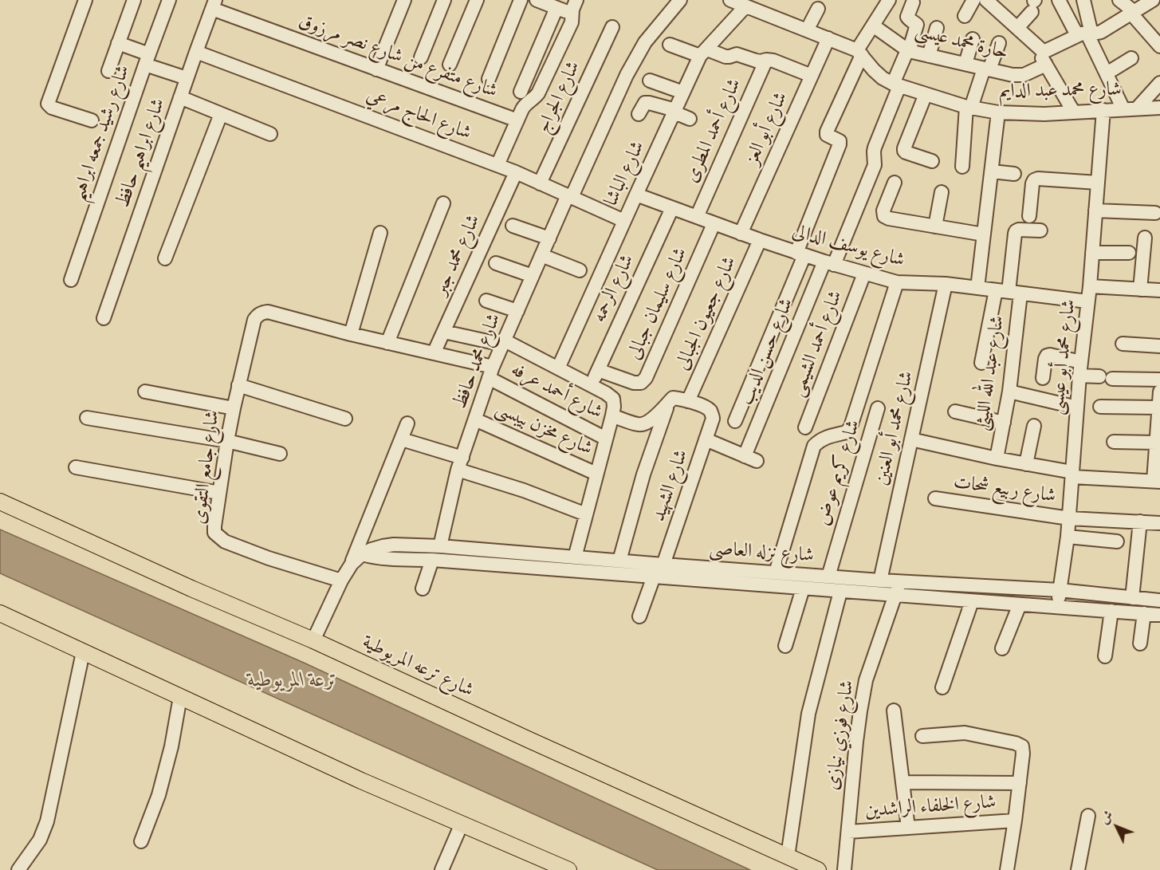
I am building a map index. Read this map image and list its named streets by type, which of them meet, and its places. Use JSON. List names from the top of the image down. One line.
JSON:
{"streets":{"main road":["شارع ترعه المريوطية"],"street":["حارة محمد عيسى","شارع متفرع من شارع نصر مرزوق","شارع محمد عبد الدايم","شارع الجراج","شارع الحاج مرعي","شارع أبو العز","شارع أحمد المطرى","شارع رشيد جمعه ابراهيم","شارع ابراهيم حافظ","شارع الباشا","شارع يوسف الدالى","شارع محمد جبر","شارع الرحمه","شارع سليمان جبالى","شارع جعيون الجبالى","شارع أحمد الشيمى","شارع حسن الديب","شارع محمد أبو عيسى","شارع محمد حافظ","شارع عبد الله الليثى","شارع أحمد عرفه","شارع محمد أبو العنين","شارع مخزن بيبسى","شارع جامع التقوى","شارع كريم عوض","شارع الشهيد","شارع ربيع شحات","شارع نزله العاصى","شارع فوزي نيازى","شارع الخلفاء الراشدين"]},"crossings":[["حارة محمد عيسى","شارع حسن الديب"],["شارع متفرع من شارع نصر مرزوق","شارع ابراهيم حافظ"],["شارع محمد عبد الدايم","شارع أبو العز"],["شارع محمد عبد الدايم","شارع الباشا"],["شارع محمد عبد الدايم","شارع حسن الديب"],["شارع محمد عبد الدايم","شارع محمد أبو عيسى"],["شارع الجراج","شارع الحاج مرعي"],["شارع الحاج مرعي","شارع ابراهيم حافظ"],["شارع الحاج مرعي","شارع الباشا"],["شارع الحاج مرعي","شارع محمد جبر"],["شارع الحاج مرعي","شارع محمد حافظ"],["شارع أبو العز","شارع يوسف الدالى"],["شارع أحمد المطرى","شارع يوسف الدالى"],["شارع الباشا","شارع يوسف الدالى"],["شارع يوسف الدالى","شارع الرحمه"],["شارع يوسف الدالى","شارع سليمان جبالى"],["شارع يوسف الدالى","شارع جعيون الجبالى"],["شارع يوسف الدالى","شارع أحمد الشيمى"],["شارع يوسف الدالى","شارع حسن الديب"],["شارع يوسف الدالى","شارع محمد أبو عيسى"],["شارع يوسف الدالى","شارع عبد الله الليثى"],["شارع يوسف الدالى","شارع محمد أبو العنين"],["شارع محمد جبر","شارع أحمد عرفه"],["شارع الرحمه","شارع سليمان جبالى"],["شارع جعيون الجبالى","شارع الشهيد"],["شارع حسن الديب","شارع الشهيد"],["شارع محمد أبو عيسى","شارع ربيع شحات"],["شارع محمد أبو عيسى","شارع نزله العاصى"],["شارع محمد حافظ","شارع أحمد عرفه"],["شارع محمد حافظ","شارع مخزن بيبسى"],["شارع محمد حافظ","شارع نزله العاصى"],["شارع أحمد عرفه","شارع جامع التقوى"],["شارع محمد أبو العنين","شارع نزله العاصى"],["شارع جامع التقوى","شارع نزله العاصى"],["شارع كريم عوض","شارع نزله العاصى"],["شارع الشهيد","شارع نزله العاصى"],["شارع نزله العاصى","شارع ترعه المريوطية"],["شارع نزله العاصى","شارع فوزي نيازى"],["شارع فوزي نيازى","شارع الخلفاء الراشدين"]],"water":["ترعة المريوطية"],"north":"top left"}
